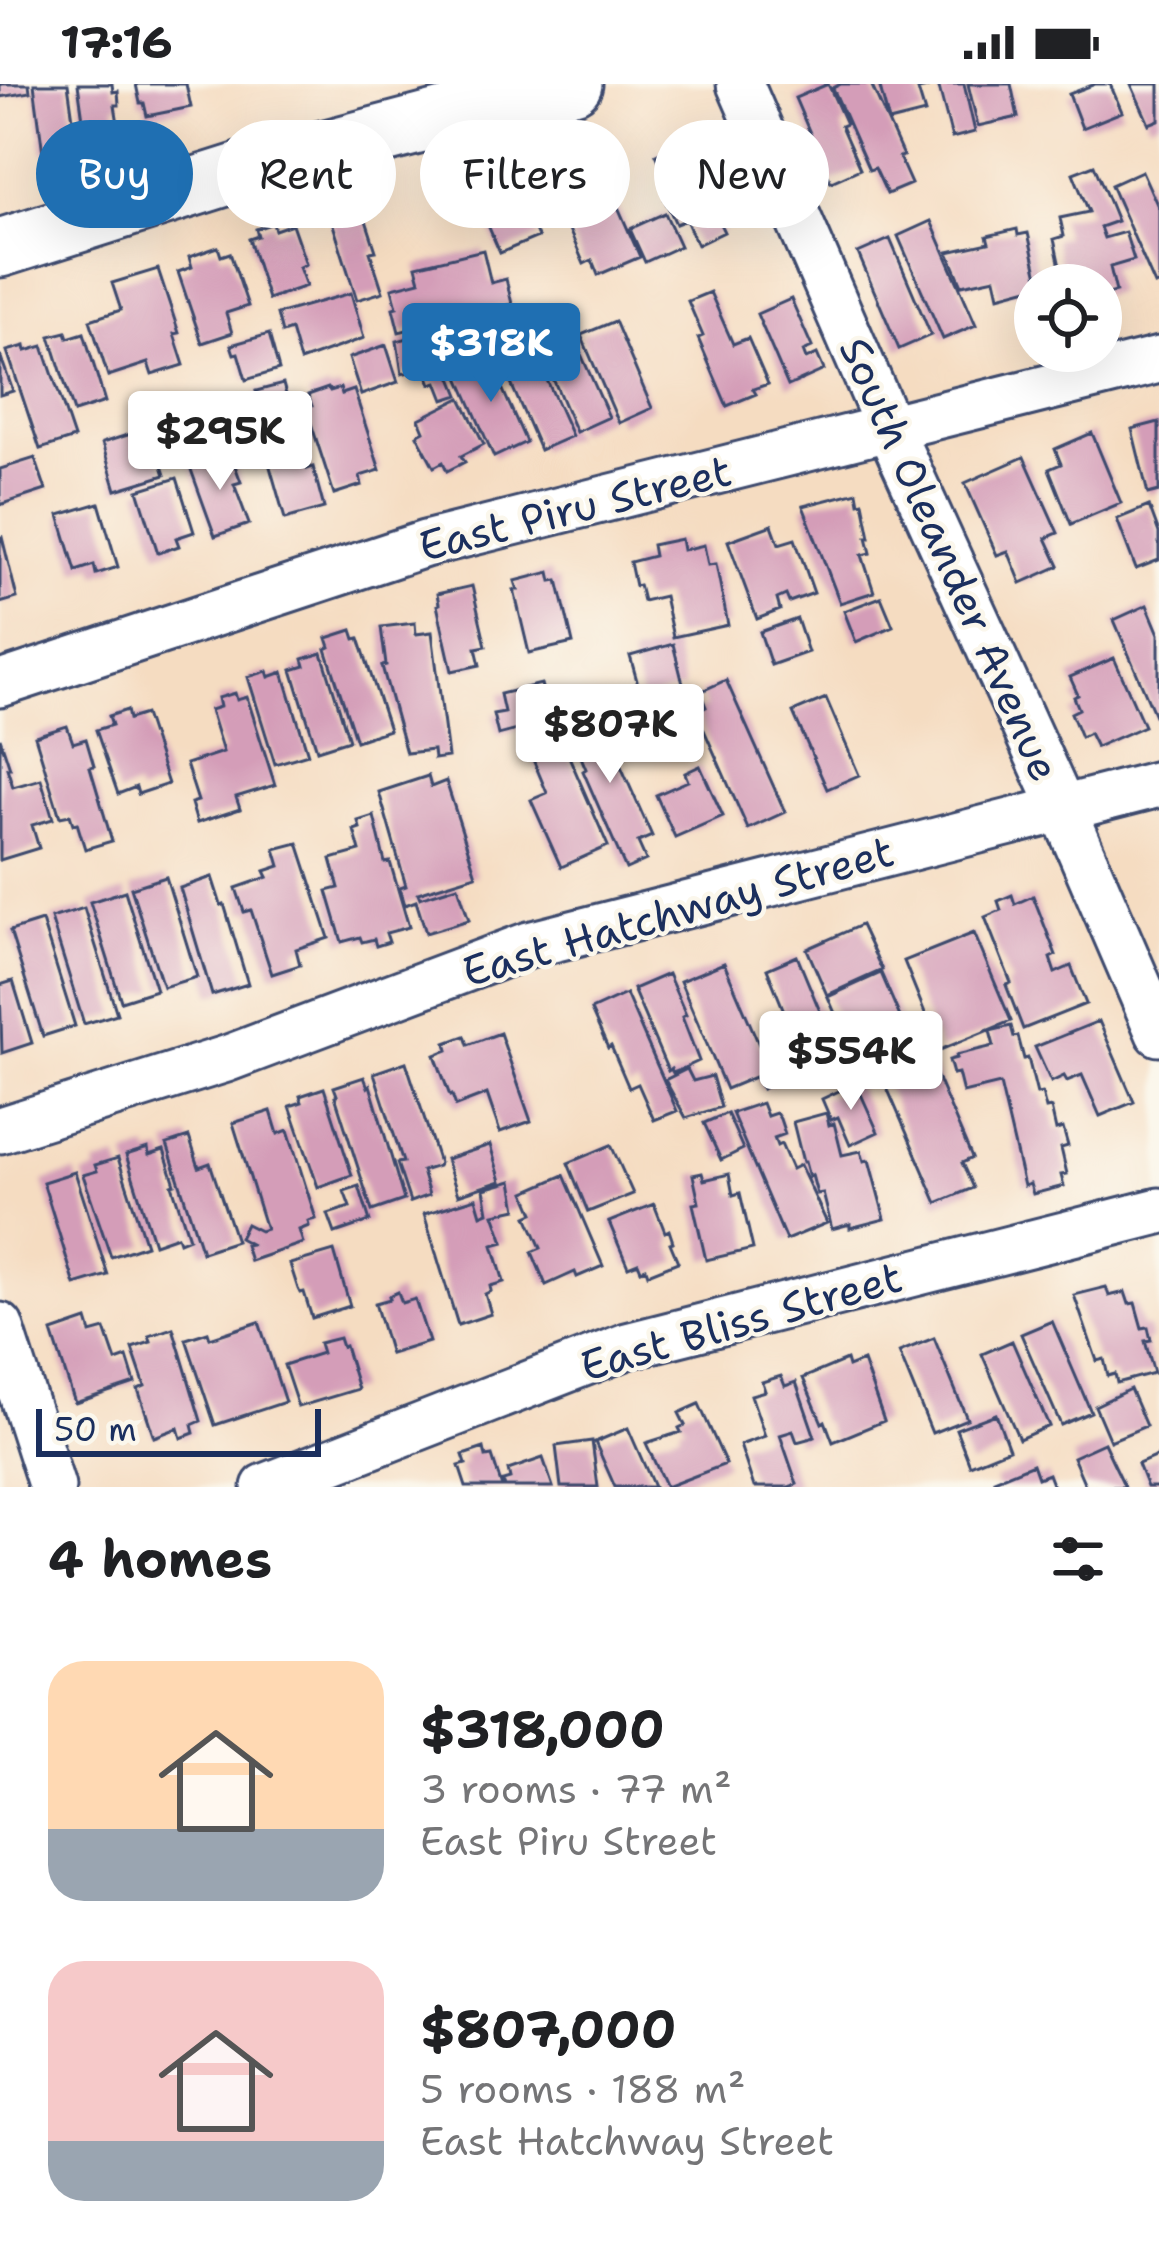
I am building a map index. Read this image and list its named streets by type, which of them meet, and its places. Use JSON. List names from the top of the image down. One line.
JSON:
{"streets":{"street":["East Piru Street","South Oleander Avenue","East Hatchway Street","East Bliss Street"]},"crossings":[["East Piru Street","South Oleander Avenue"],["South Oleander Avenue","East Hatchway Street"]],"scale_bar":"50 m","page":{"status":"17:16","chip":["Buy","Rent","Filters","New"],"price":["$318K","$295K","$807K","$554K"],"scale":"50 m","heading":"4 homes","list":[{"name":"$318,000","note":"3 rooms · 77 m² · East Piru Street"},{"name":"$807,000","note":"5 rooms · 188 m² · East Hatchway Street"}]}}
